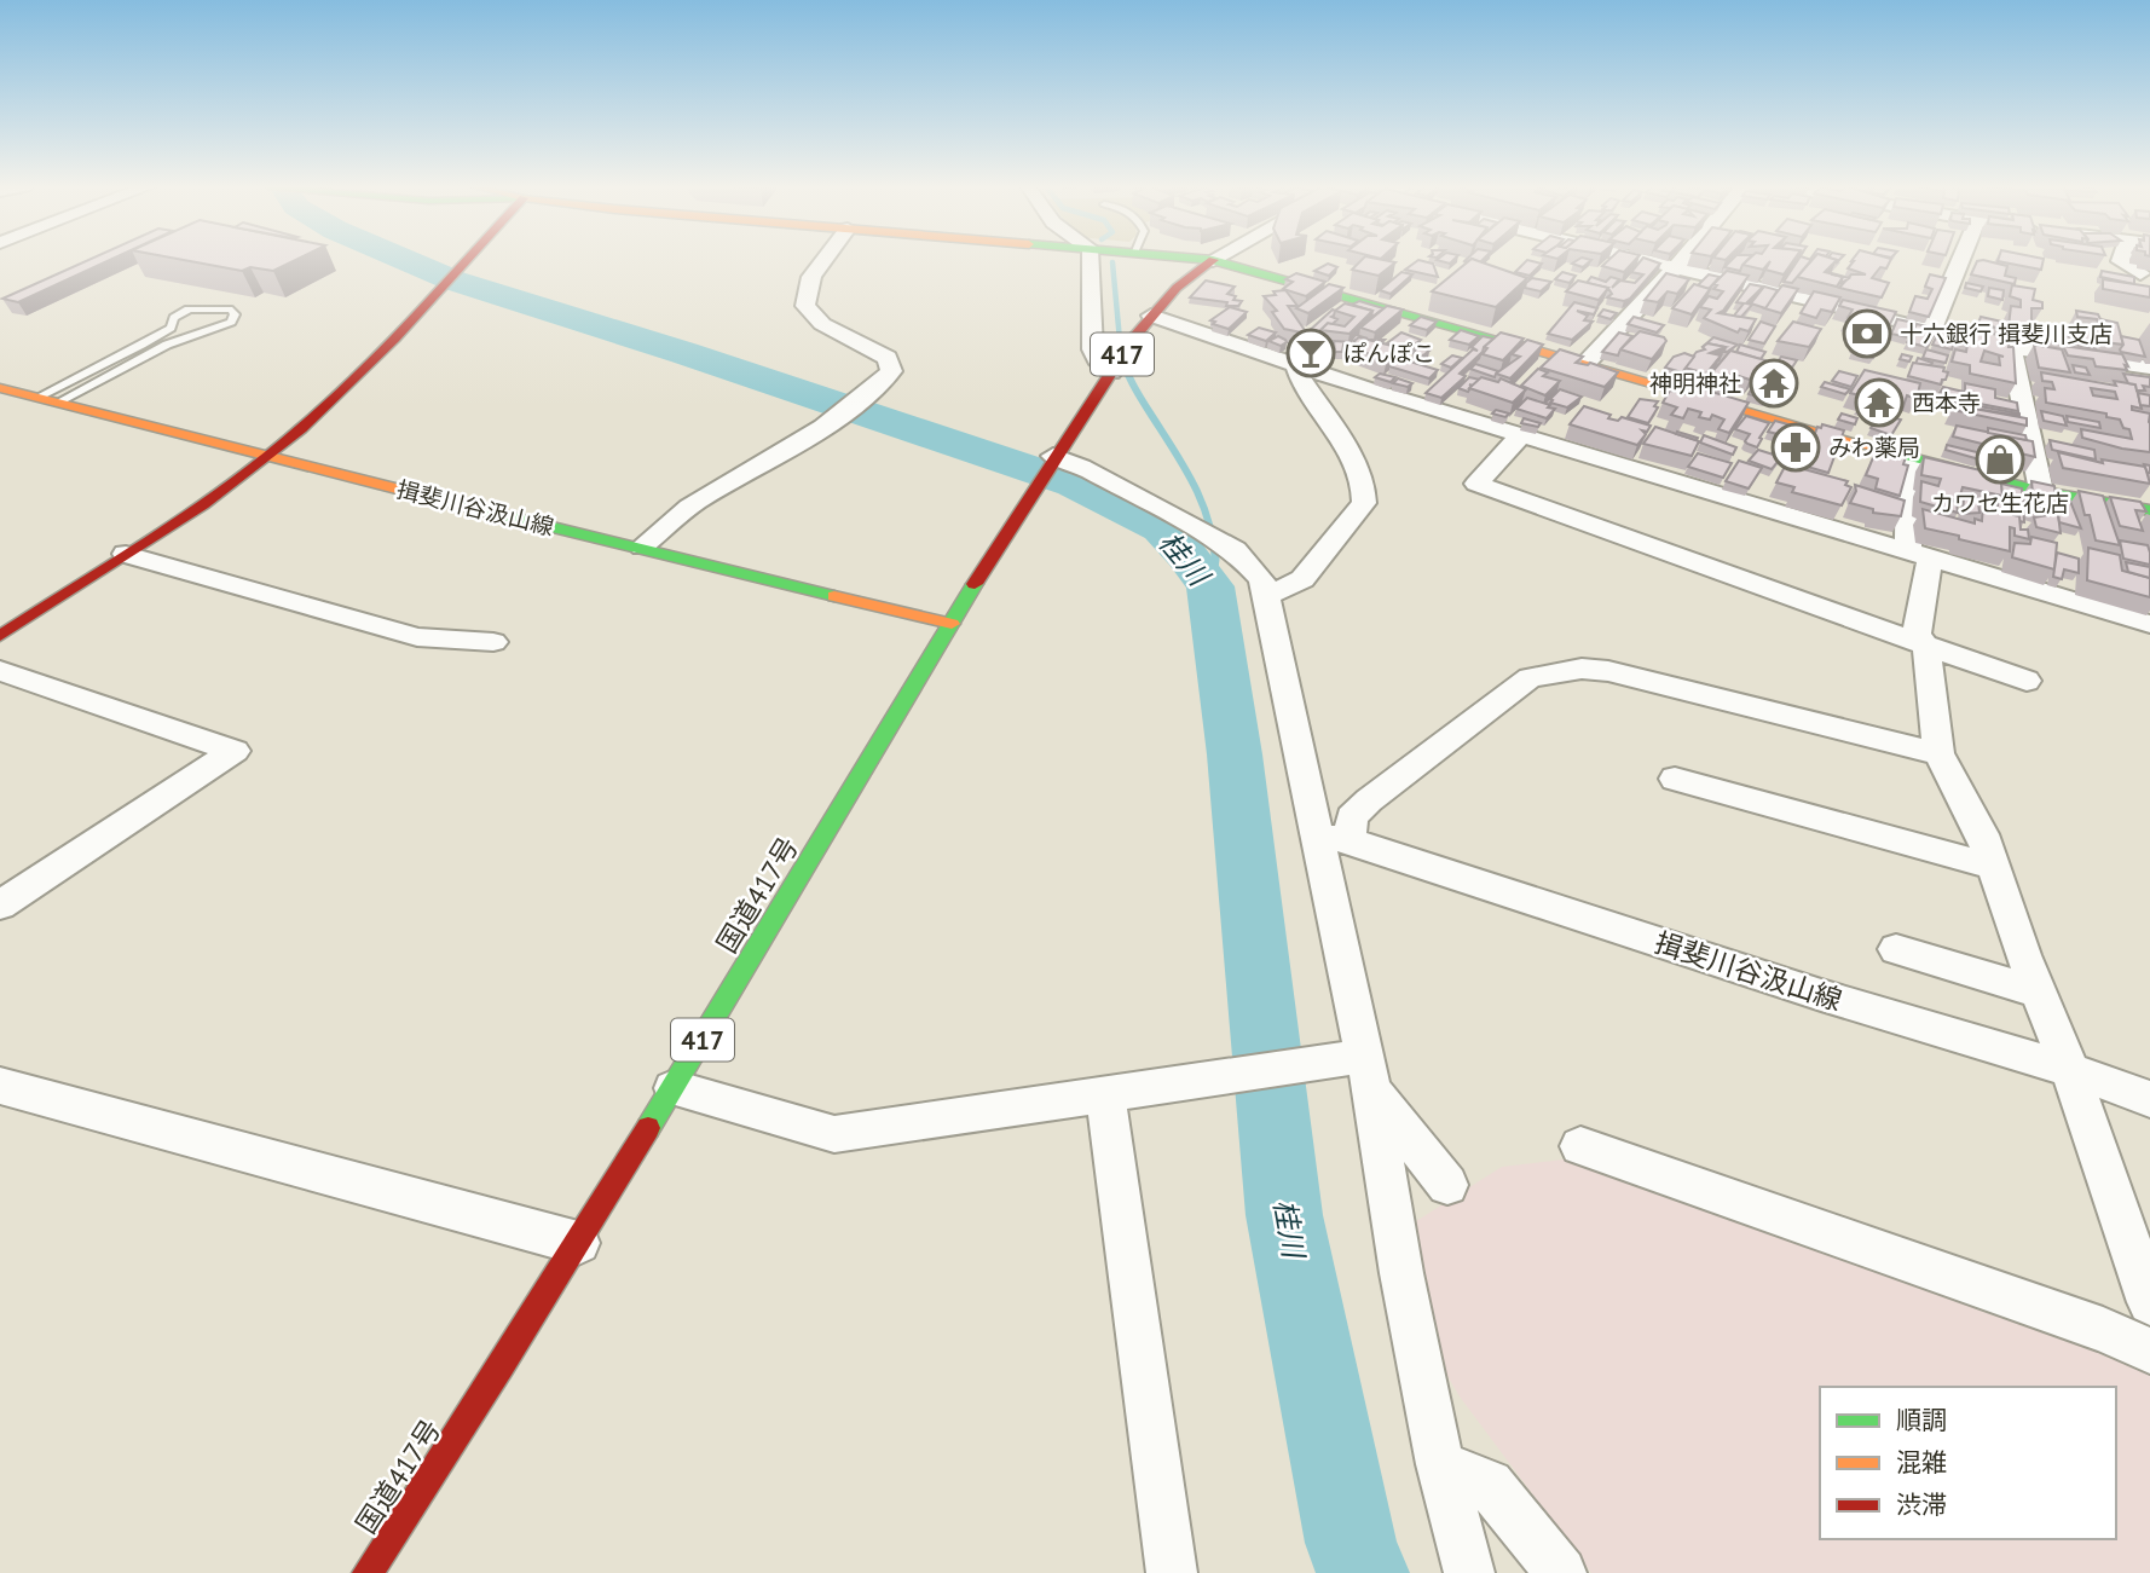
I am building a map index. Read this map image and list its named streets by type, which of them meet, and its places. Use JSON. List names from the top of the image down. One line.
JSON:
{"streets":{"main road":["417","揖斐川谷汲山線","国道417号"]},"crossings":[["揖斐川谷汲山線","国道417号"]],"water":["桂川"],"places":{"bank":["十六銀行 揖斐川支店"],"bar":["ぽんぽこ"],"temple":["神明神社","西本寺"],"pharmacy":["みわ薬局"],"shop":["カワセ生花店"]},"legend":["順調","混雑","渋滞"]}
